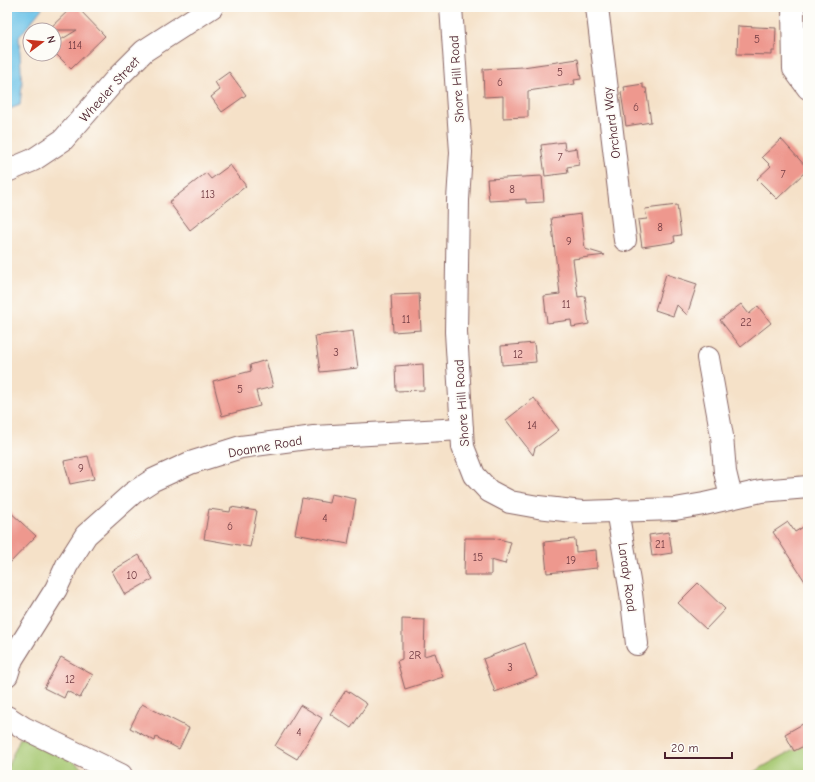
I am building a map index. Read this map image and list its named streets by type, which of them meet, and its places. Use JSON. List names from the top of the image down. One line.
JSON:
{"streets":{"street":["Shore Hill Road","Wheeler Street","Orchard Way","Doanne Road","Larady Road"]},"crossings":[["Shore Hill Road","Doanne Road"],["Shore Hill Road","Larady Road"]],"house_numbers":["5","114","5","6","6","7","7","8","113","8","9","11","11","22","3","12","5","14","9","4","6","21","15","19","10","2R","3","12","4"],"scale_bar":"20 m","north":"right"}
